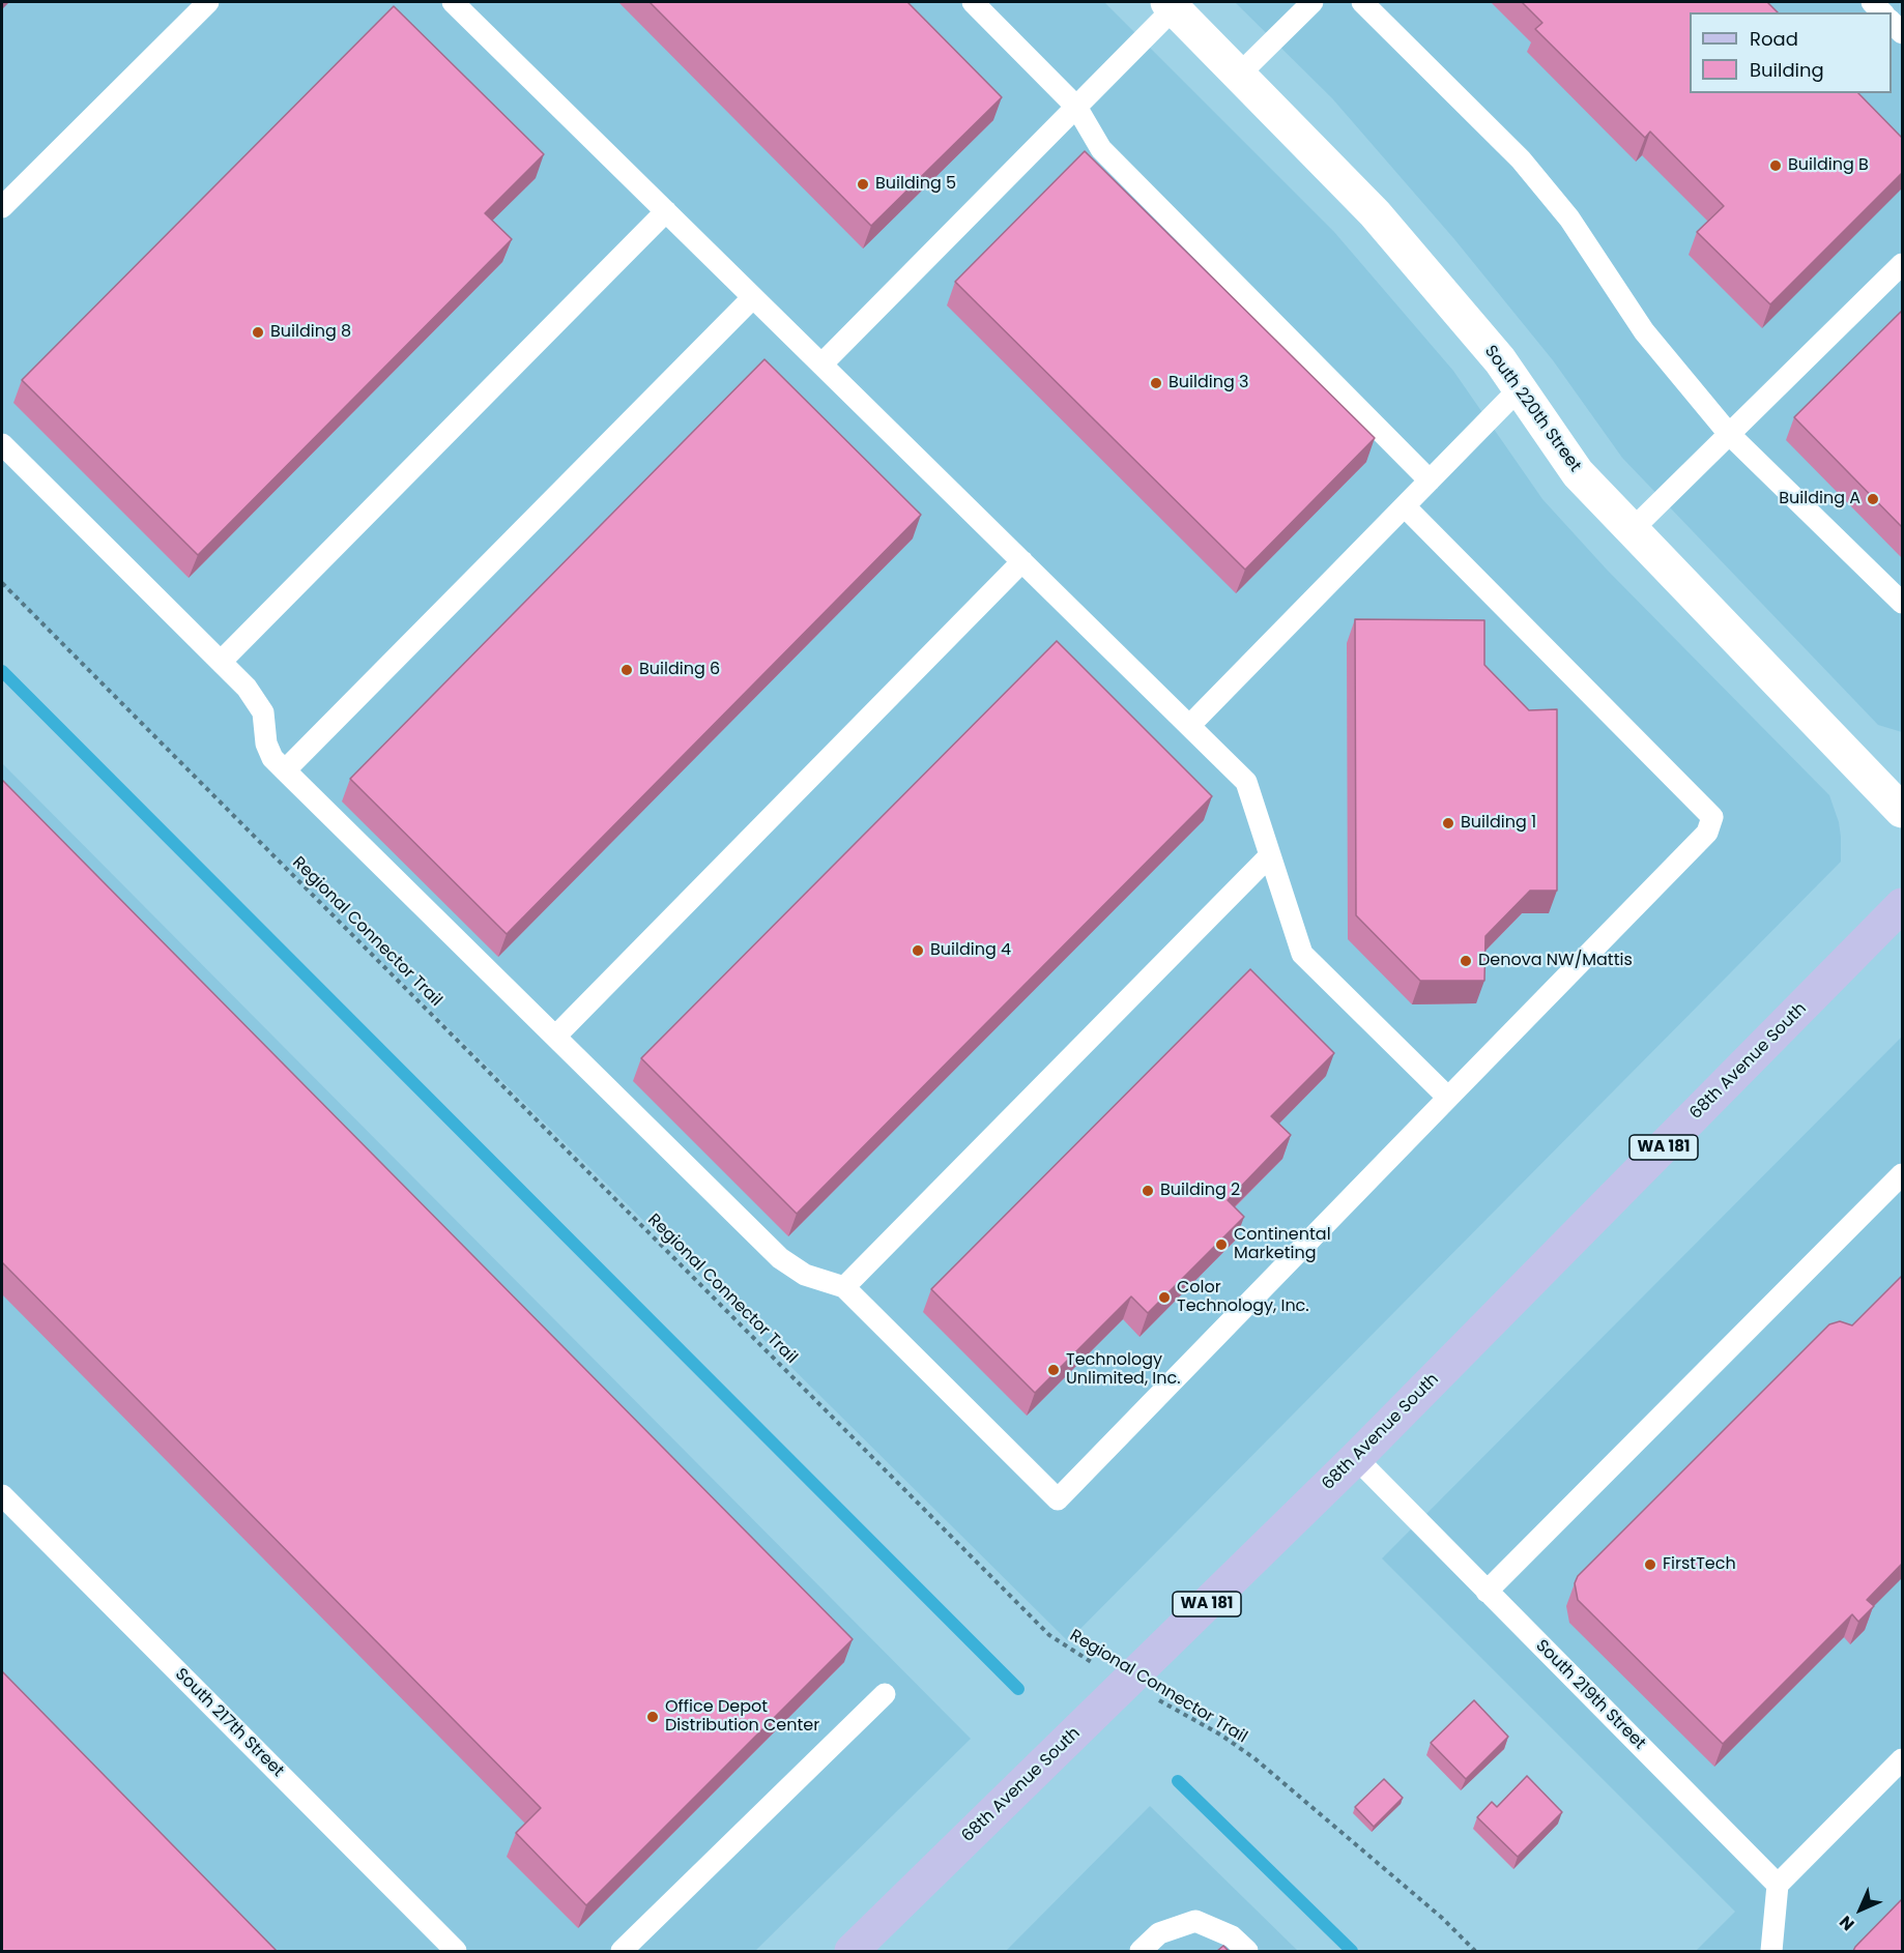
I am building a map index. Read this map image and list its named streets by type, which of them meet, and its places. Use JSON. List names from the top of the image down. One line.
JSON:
{"streets":{"main road":["68th Avenue South","WA 181"],"street":["South 220th Street"],"lane":["South 219th Street","South 217th Street"],"path":["Regional Connector Trail"]},"crossings":[["Regional Connector Trail","68th Avenue South"],["68th Avenue South","South 219th Street"]],"places":["Building B","Building 5","Building 8","Building 3","Building A","Building 6","Building 1","Building 4","Denova NW/Mattis","Building 2","Continental Marketing","Color Technology, Inc.","Technology Unlimited, Inc.","FirstTech","Office Depot Distribution Center"],"legend":["Road","Building"],"north":"bottom left"}
